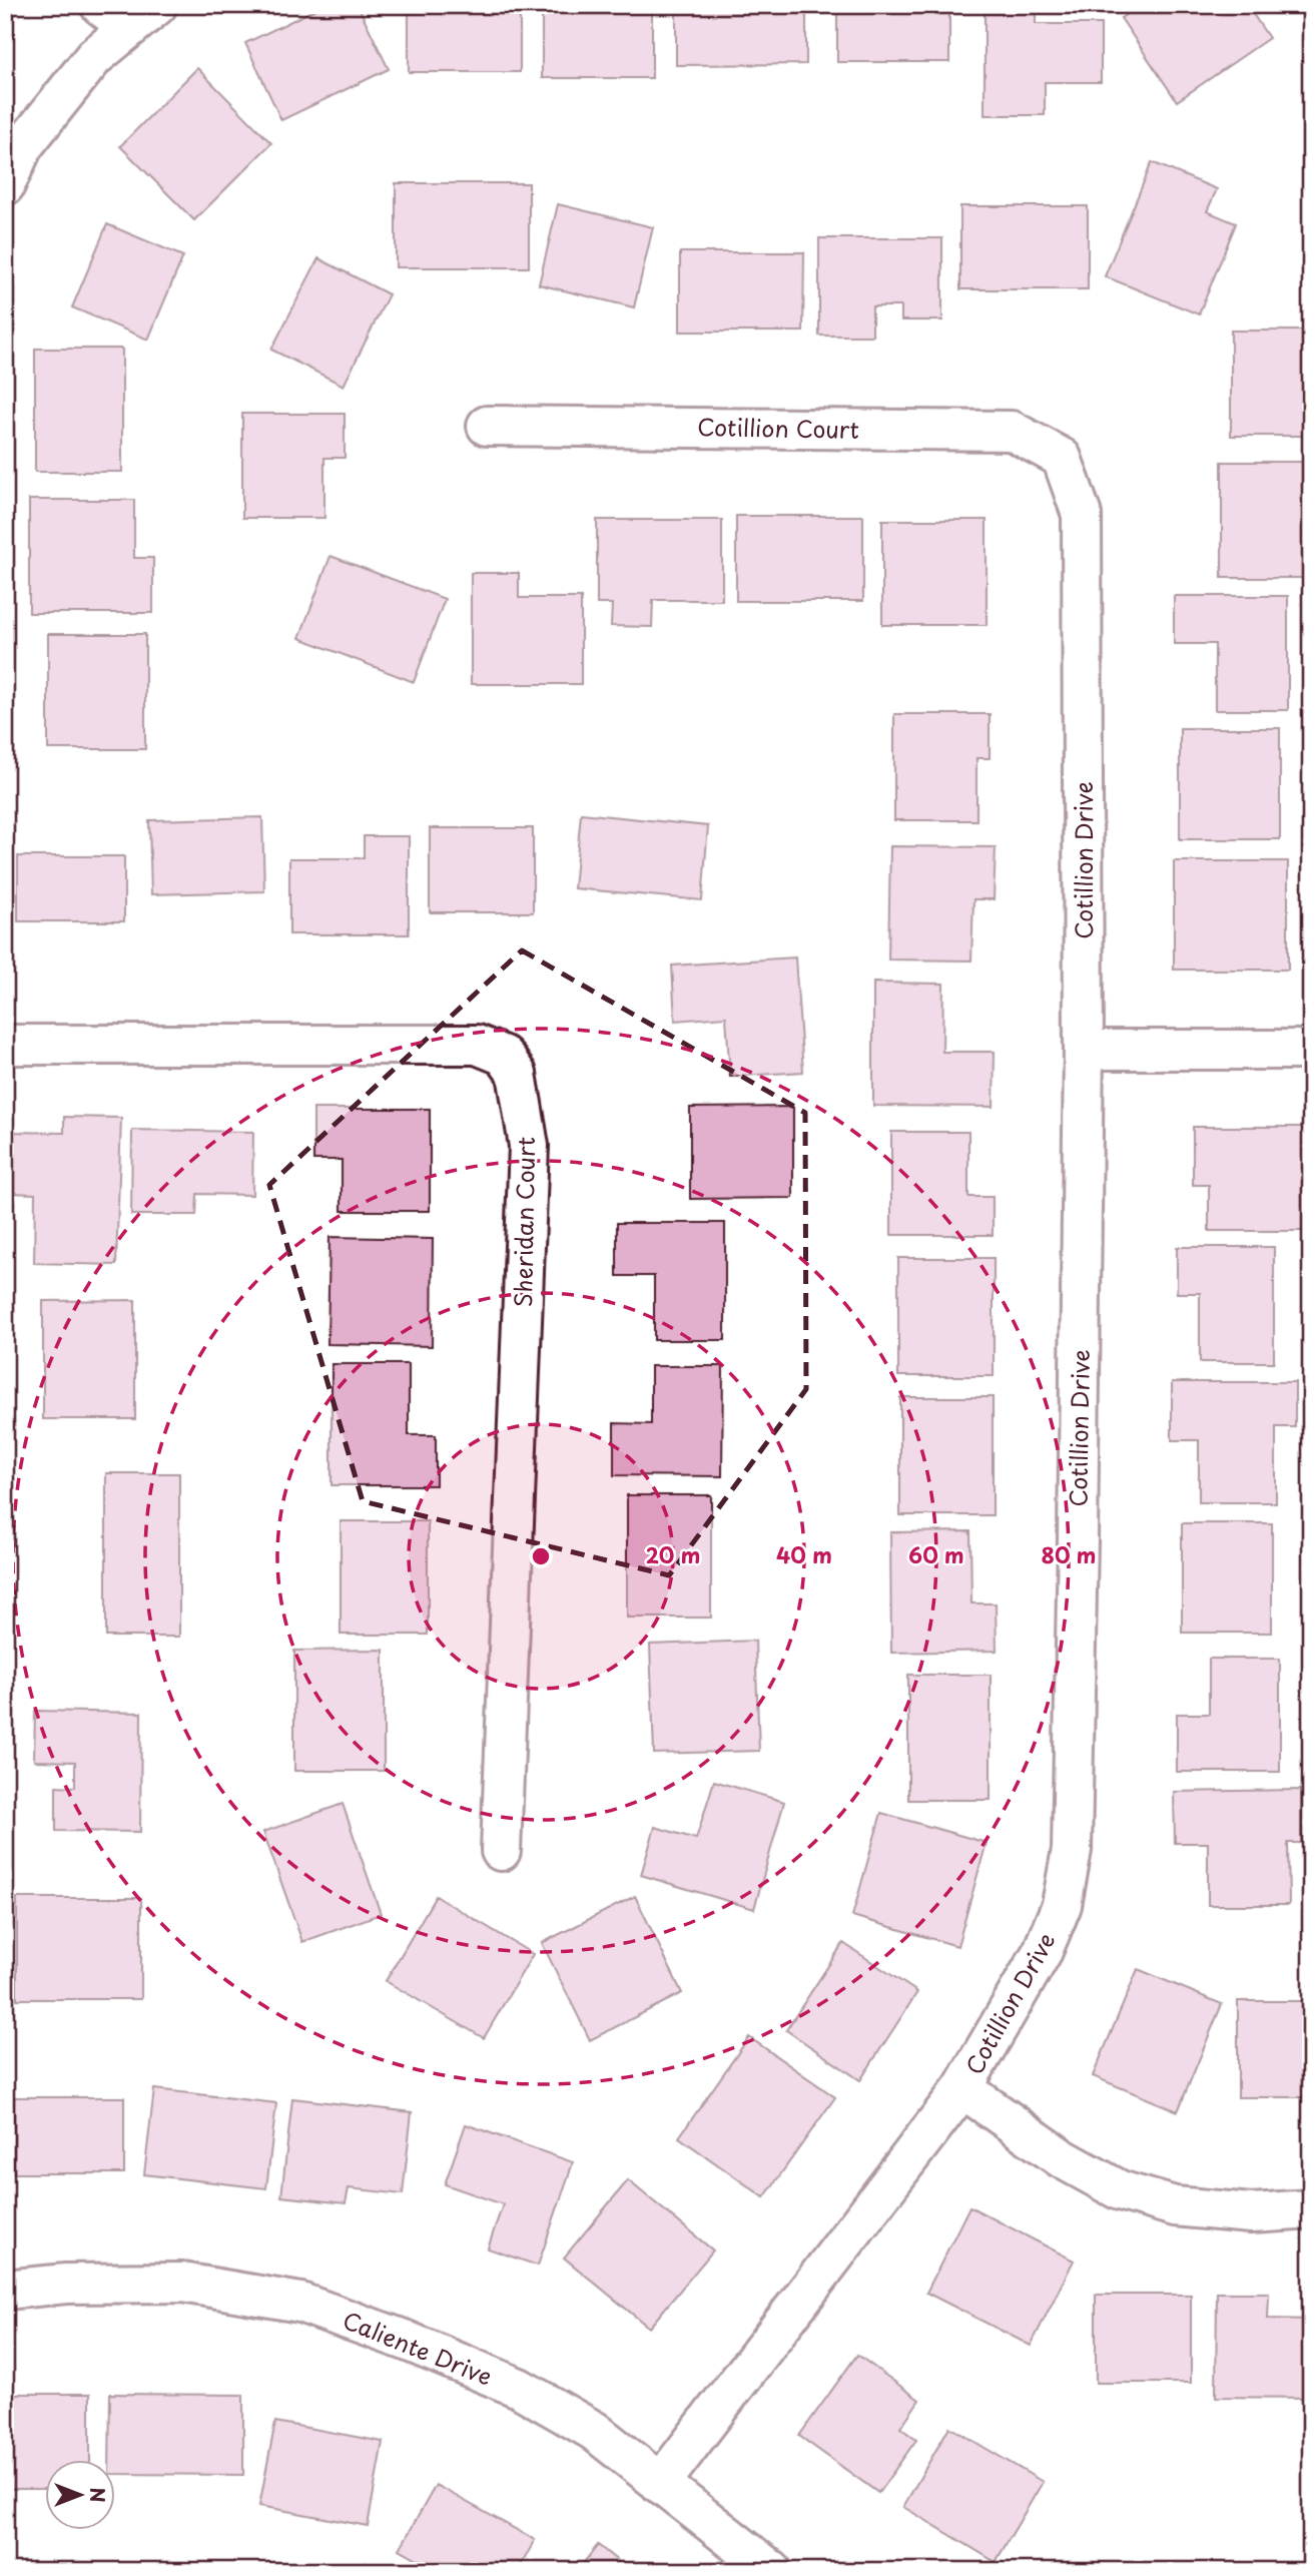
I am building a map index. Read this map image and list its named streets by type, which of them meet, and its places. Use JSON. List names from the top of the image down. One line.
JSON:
{"streets":{"street":["Cotillion Court","Cotillion Drive","Sheridan Court","Caliente Drive"]},"crossings":[["Cotillion Court","Cotillion Drive"],["Cotillion Drive","Caliente Drive"]],"north":"right","rings":["20 m","40 m","60 m","80 m"]}
